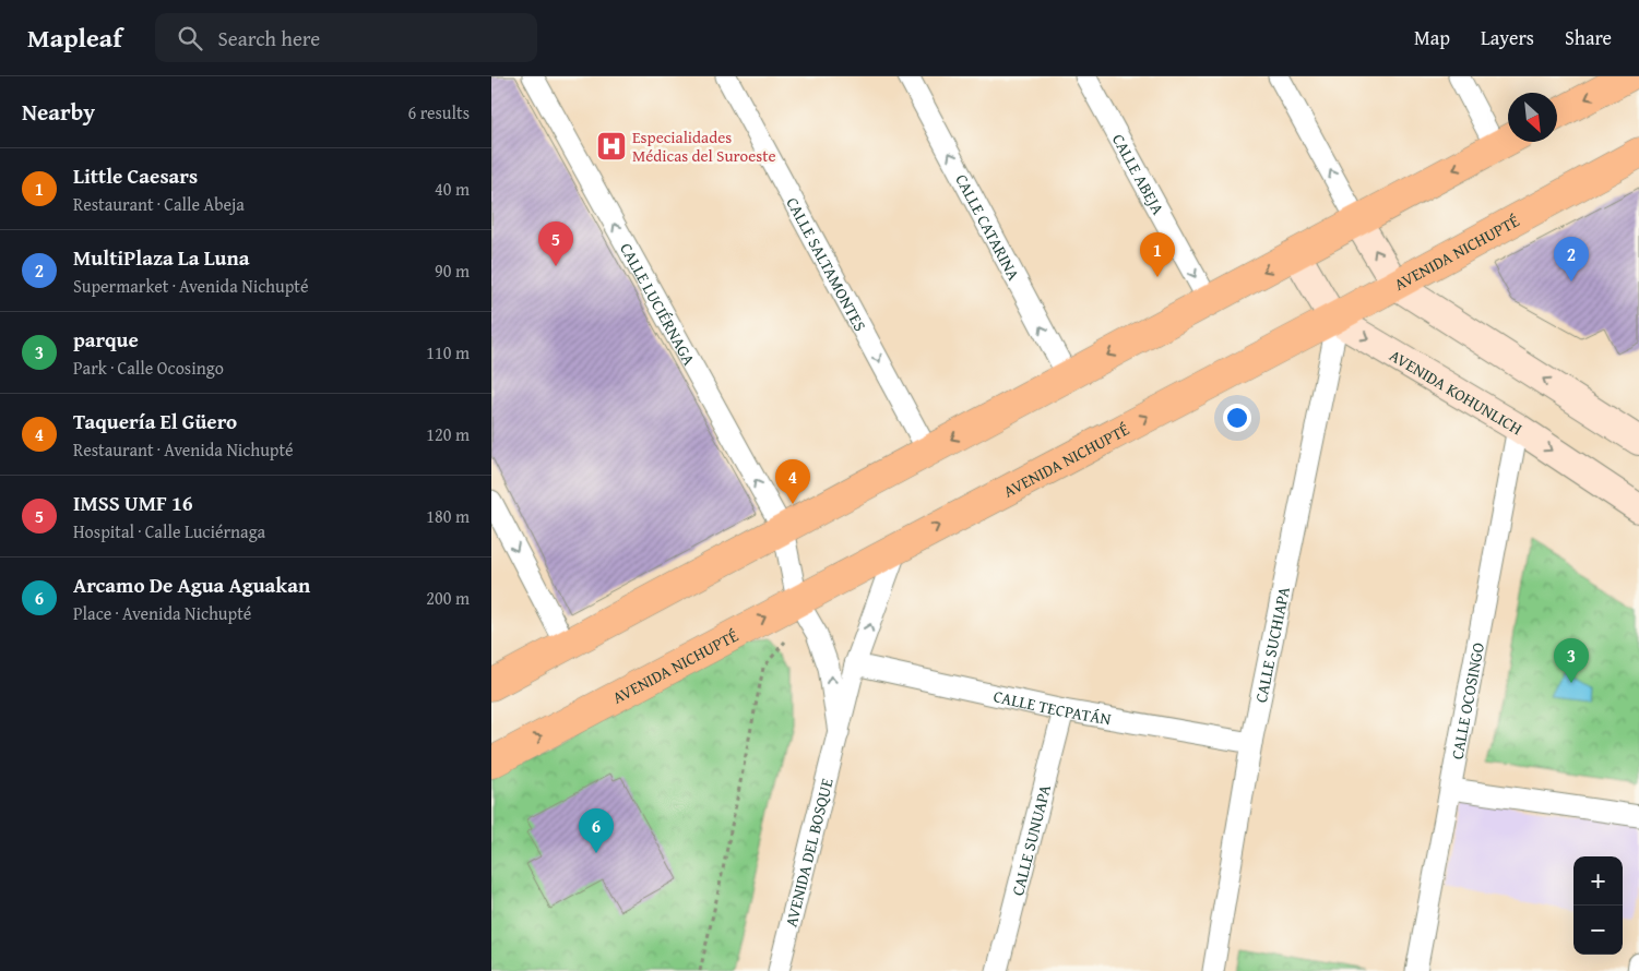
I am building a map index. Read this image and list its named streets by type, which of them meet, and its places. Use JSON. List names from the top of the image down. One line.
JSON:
{"streets":{"main road":["AVENIDA NICHUPTÉ"],"street":["CALLE ABEJA","CALLE CATARINA","CALLE SALTAMONTES","CALLE LUCIÉRNAGA","AVENIDA KOHUNLICH","CALLE SUCHIAPA","CALLE OCOSINGO","CALLE TECPATÁN","CALLE SUNUAPA","AVENIDA DEL BOSQUE"]},"crossings":[["AVENIDA NICHUPTÉ","AVENIDA KOHUNLICH"],["AVENIDA NICHUPTÉ","CALLE SUCHIAPA"],["AVENIDA NICHUPTÉ","AVENIDA DEL BOSQUE"],["CALLE LUCIÉRNAGA","AVENIDA DEL BOSQUE"],["AVENIDA KOHUNLICH","CALLE SUCHIAPA"],["AVENIDA KOHUNLICH","CALLE OCOSINGO"],["CALLE SUCHIAPA","CALLE TECPATÁN"],["CALLE TECPATÁN","CALLE SUNUAPA"],["CALLE TECPATÁN","AVENIDA DEL BOSQUE"]],"one_way":["CALLE CATARINA","CALLE SALTAMONTES","CALLE LUCIÉRNAGA"],"places":{"hospital":["Especialidades Médicas del Suroeste"]},"north":"bottom right","page":{"header":"Mapleaf","search":"Search here","nav":["Map","Layers","Share"],"heading":["Nearby","6 results"],"list":[{"mark":"1","name":"Little Caesars","note":"Restaurant · Calle Abeja","value":"40 m"},{"mark":"2","name":"MultiPlaza La Luna","note":"Supermarket · Avenida Nichupté","value":"90 m"},{"mark":"3","name":"parque","note":"Park · Calle Ocosingo","value":"110 m"},{"mark":"4","name":"Taquería El Güero","note":"Restaurant · Avenida Nichupté","value":"120 m"},{"mark":"5","name":"IMSS UMF 16","note":"Hospital · Calle Luciérnaga","value":"180 m"},{"mark":"6","name":"Arcamo De Agua Aguakan","note":"Place · Avenida Nichupté","value":"200 m"}],"pins":["5","1","2","4","3","6"],"map_buttons":["+","−"]}}
